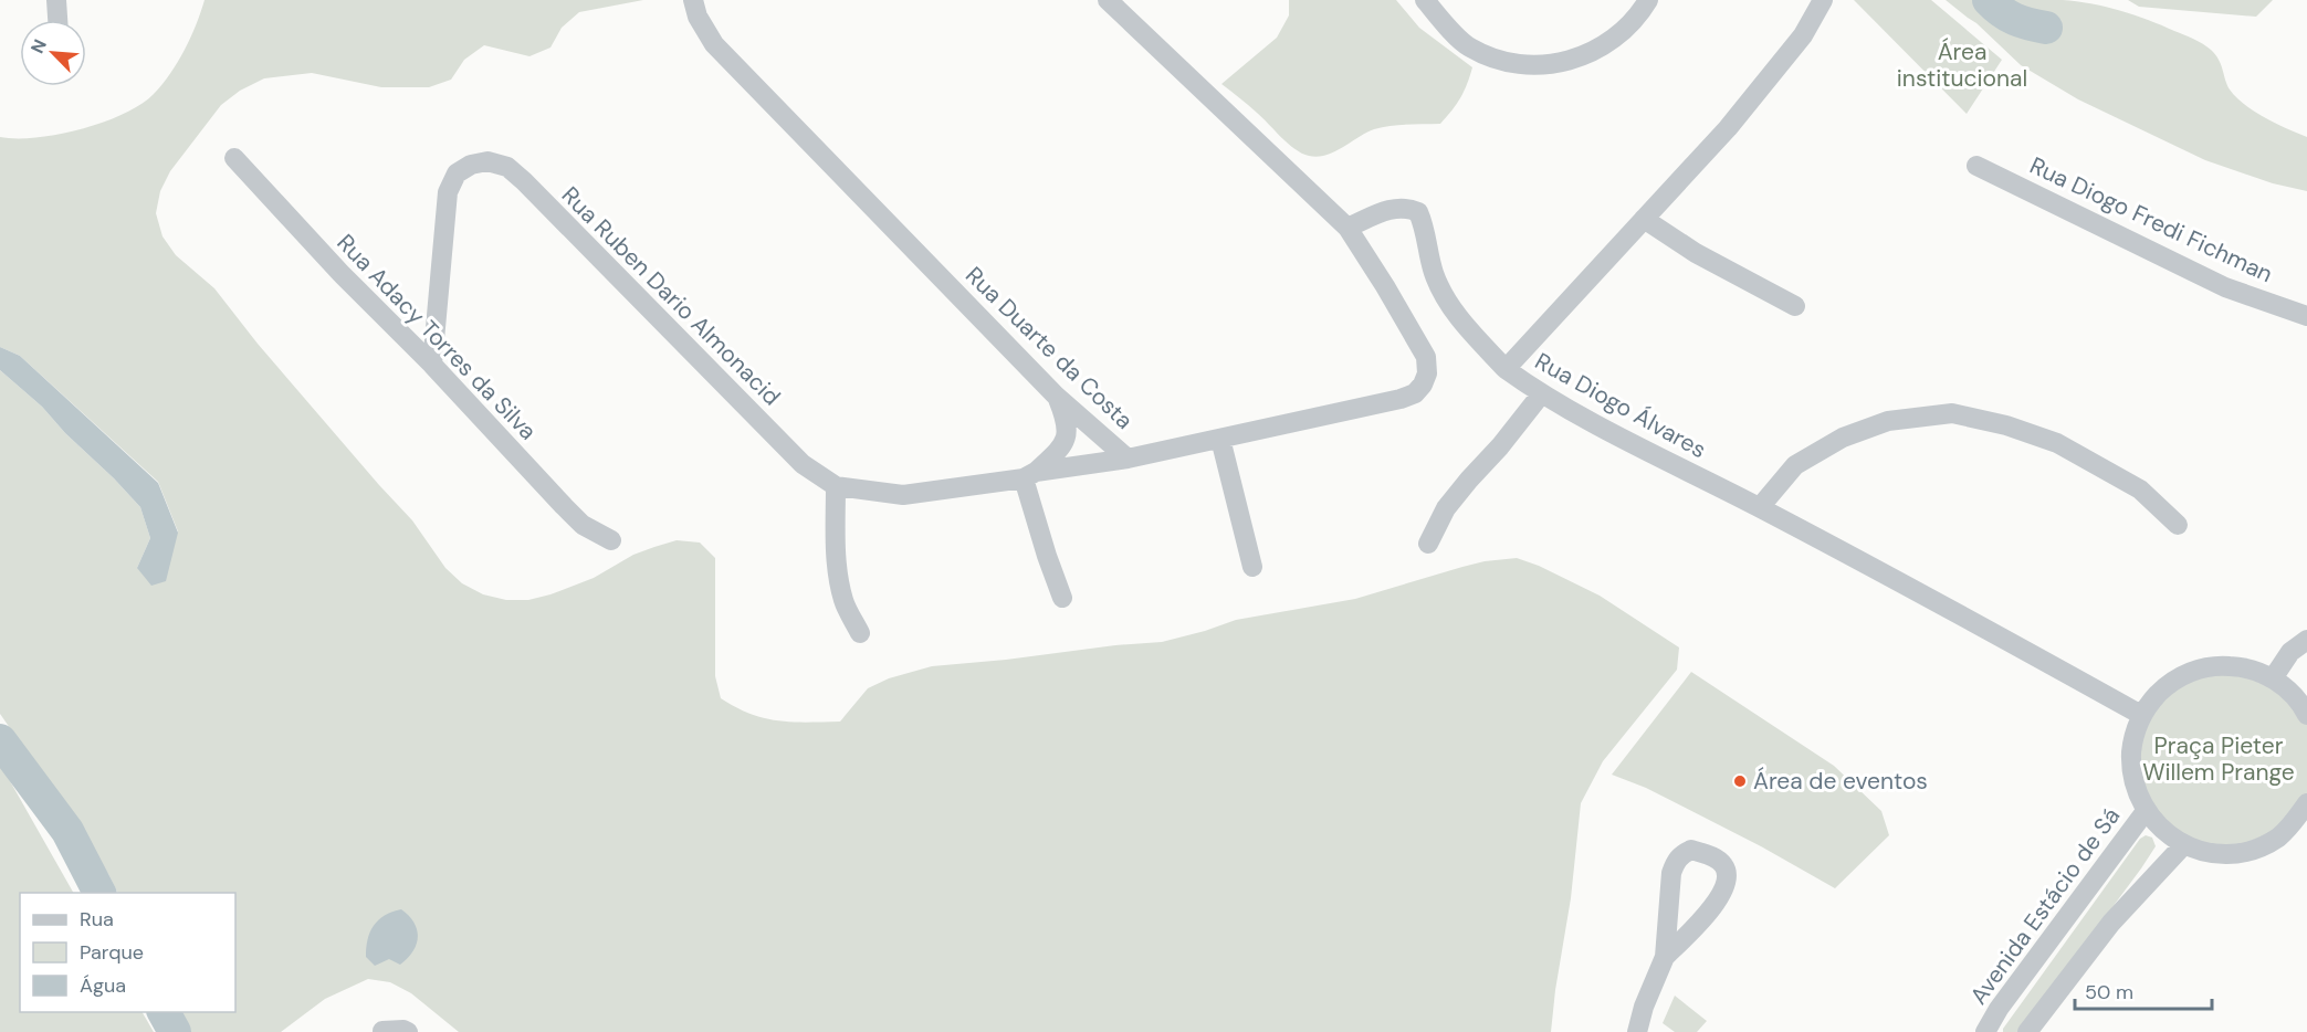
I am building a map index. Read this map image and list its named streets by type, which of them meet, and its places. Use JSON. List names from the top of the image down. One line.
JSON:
{"streets":{"street":["Rua Diogo Fredi Fichman","Rua Ruben Dario Almonacid","Rua Adacy Torres da Silva","Rua Duarte da Costa","Rua Diogo Álvares","Avenida Estácio de Sá"]},"crossings":[["Rua Ruben Dario Almonacid","Rua Adacy Torres da Silva"],["Rua Ruben Dario Almonacid","Rua Duarte da Costa"],["Rua Diogo Álvares","Avenida Estácio de Sá"]],"parks":["Área institucional","Praça Pieter Willem Prange"],"places":["Área de eventos"],"legend":["Rua","Parque","Água"],"scale_bar":"50 m","north":"top left"}
